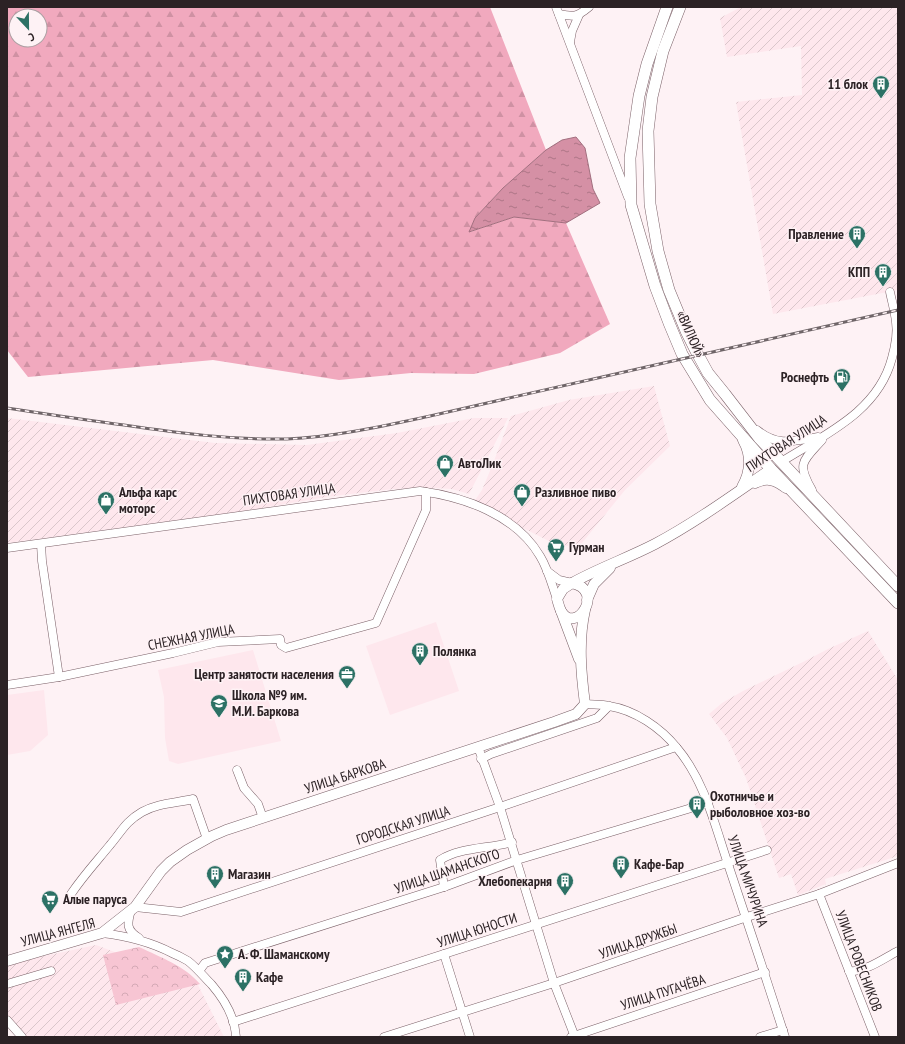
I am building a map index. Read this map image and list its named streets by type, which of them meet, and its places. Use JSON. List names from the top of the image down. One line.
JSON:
{"streets":{"highway":["«ВИЛЮЙ»","ПИХТОВАЯ УЛИЦА"],"main road":["УЛИЦА БАРКОВА","УЛИЦА ЯНГЕЛЯ"],"street":["СНЕЖНАЯ УЛИЦА","ГОРОДСКАЯ УЛИЦА","УЛИЦА ШАМАНСКОГО","УЛИЦА МИЧУРИНА","УЛИЦА ЮНОСТИ","УЛИЦА ДРУЖБЫ","УЛИЦА РОВЕСНИКОВ","УЛИЦА ПУГАЧЁВА"]},"crossings":[["«ВИЛЮЙ»","ПИХТОВАЯ УЛИЦА"],["ПИХТОВАЯ УЛИЦА","СНЕЖНАЯ УЛИЦА"],["УЛИЦА БАРКОВА","ГОРОДСКАЯ УЛИЦА"],["УЛИЦА БАРКОВА","УЛИЦА МИЧУРИНА"],["УЛИЦА БАРКОВА","УЛИЦА ЯНГЕЛЯ"],["ГОРОДСКАЯ УЛИЦА","УЛИЦА МИЧУРИНА"],["УЛИЦА ШАМАНСКОГО","УЛИЦА МИЧУРИНА"],["УЛИЦА ШАМАНСКОГО","УЛИЦА ЯНГЕЛЯ"],["УЛИЦА МИЧУРИНА","УЛИЦА ЮНОСТИ"],["УЛИЦА МИЧУРИНА","УЛИЦА ДРУЖБЫ"],["УЛИЦА МИЧУРИНА","УЛИЦА ПУГАЧЁВА"],["УЛИЦА ЮНОСТИ","УЛИЦА ЯНГЕЛЯ"],["УЛИЦА ДРУЖБЫ","УЛИЦА РОВЕСНИКОВ"]],"places":{"building":["11 блок","Правление","КПП","Полянка","Охотничье и рыболовное хоз-во","Кафе-Бар","Магазин","Хлебопекарня","Кафе"],"fuel station":["Роснефть"],"shop":["АвтоЛик","Разливное пиво","Альфа карс моторс"],"supermarket":["Гурман","Алые паруса"],"office":["Центр занятости населения"],"school or university":["Школа №9 им. М.И. Баркова"],"place":["А. Ф. Шаманскому"]},"north":"bottom"}
